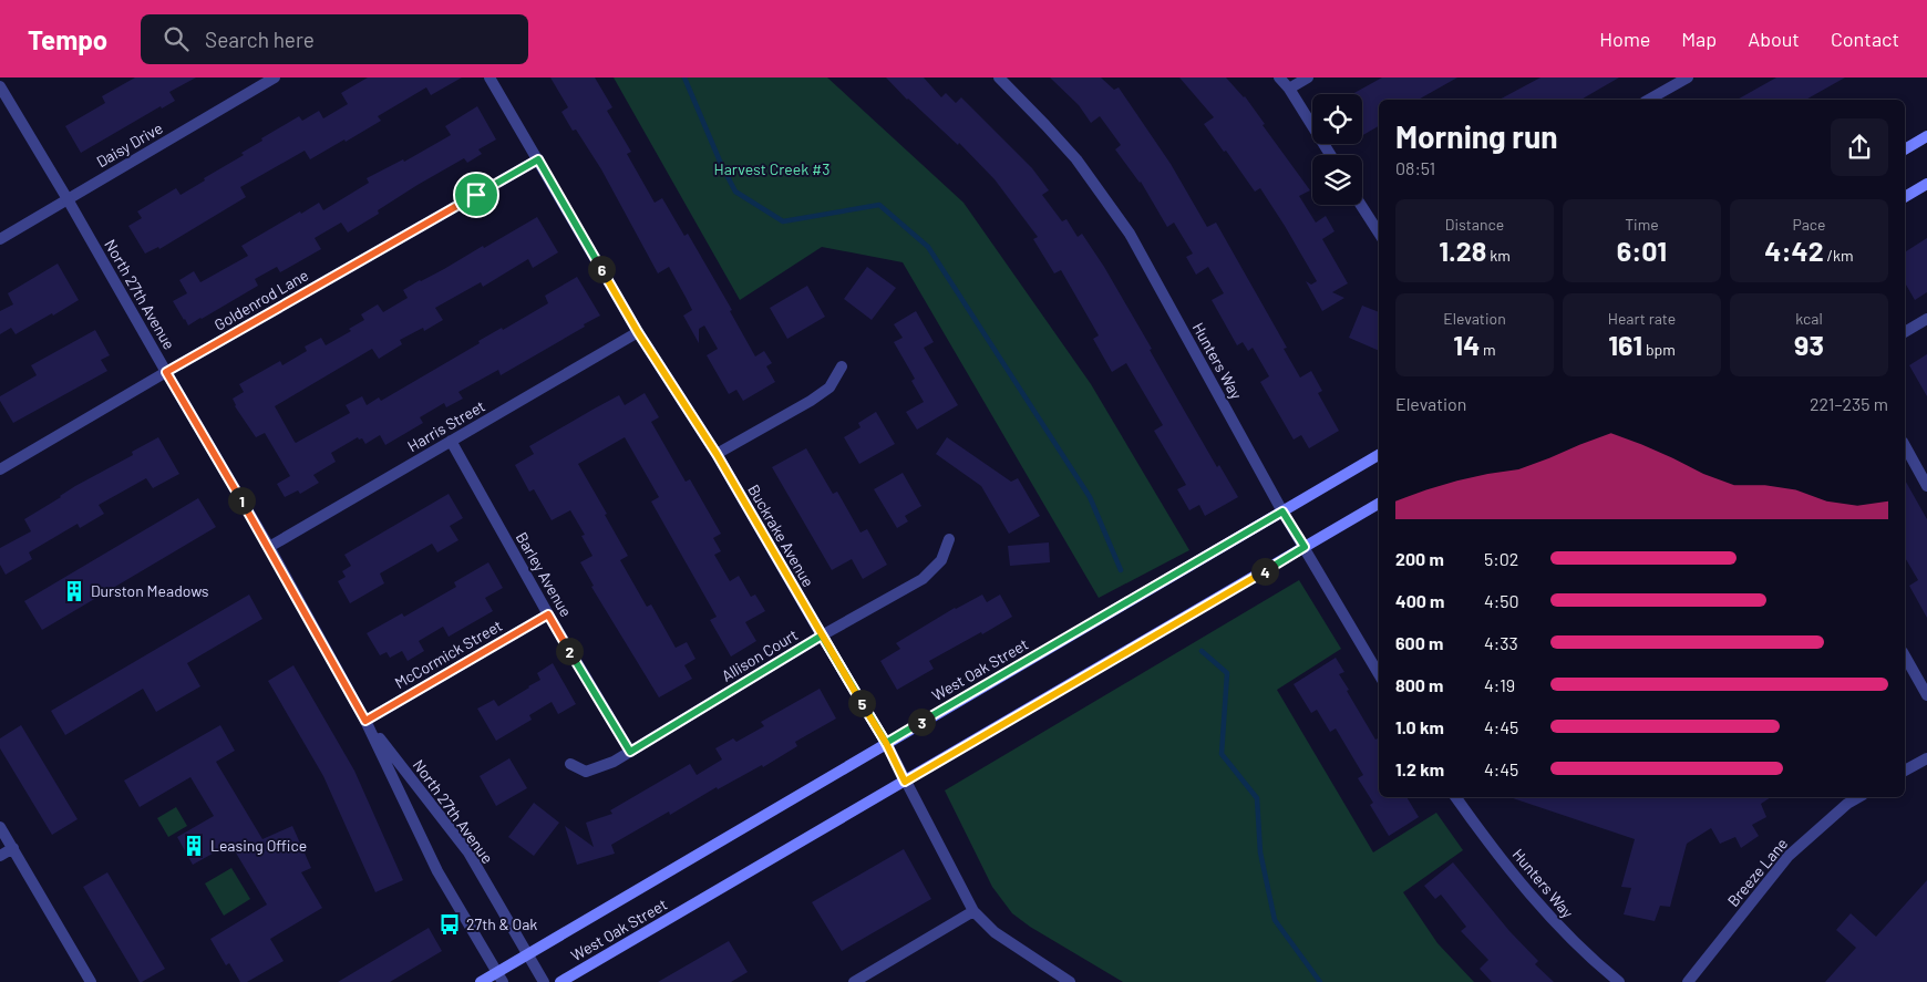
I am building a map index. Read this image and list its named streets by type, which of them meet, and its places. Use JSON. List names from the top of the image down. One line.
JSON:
{"streets":{"main road":["West Oak Street"],"street":["Daisy Drive","North 27th Avenue","Goldenrod Lane","Hunters Way","Harris Street","Buckrake Avenue","Barley Avenue","McCormick Street","Allison Court","Breeze Lane"]},"crossings":[["Daisy Drive","North 27th Avenue"],["North 27th Avenue","Goldenrod Lane"],["North 27th Avenue","Harris Street"],["North 27th Avenue","McCormick Street"],["North 27th Avenue","West Oak Street"],["Goldenrod Lane","Buckrake Avenue"],["Hunters Way","West Oak Street"],["Harris Street","Buckrake Avenue"],["Harris Street","Barley Avenue"],["Buckrake Avenue","Allison Court"],["Buckrake Avenue","West Oak Street"],["Barley Avenue","McCormick Street"],["Barley Avenue","Allison Court"]],"parks":["Harvest Creek #3"],"places":{"building":["Durston Meadows","Leasing Office"],"bus stop":["27th & Oak"]},"page":{"header":"Tempo","search":"Search here","nav":["Home","Map","About","Contact"],"heading":["Morning run","08:51"],"stats":[["Distance","1.28 km"],["Time","6:01"],["Pace","4:42 /km"],["Elevation","14 m"],["Heart rate","161 bpm"],["kcal","93"]],"pins":["6","1","4","2","5","3"],"chart":["Elevation","221–235 m"],"list":[{"name":"200 m","note":"5:02"},{"name":"400 m","note":"4:50"},{"name":"600 m","note":"4:33"},{"name":"800 m","note":"4:19"},{"name":"1.0 km","note":"4:45"},{"name":"1.2 km","note":"4:45"}]}}
